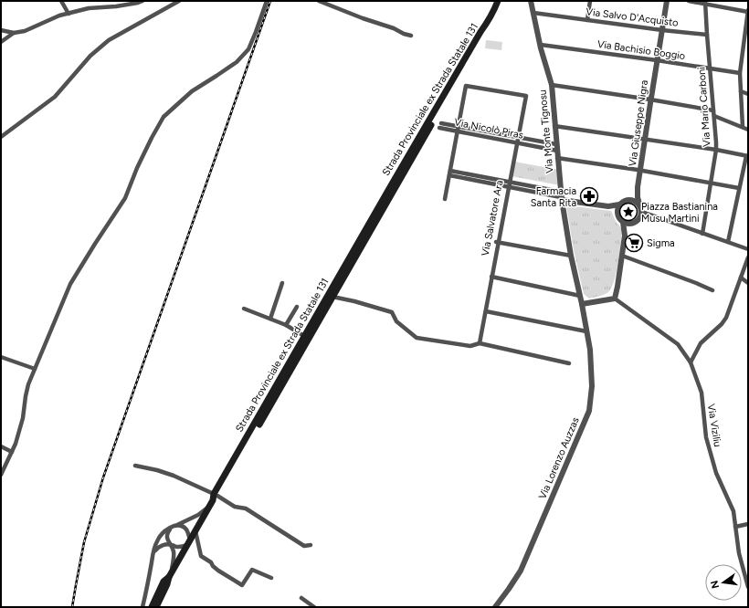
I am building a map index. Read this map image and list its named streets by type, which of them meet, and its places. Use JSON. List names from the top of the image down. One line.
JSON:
{"streets":{"main road":["Strada Provinciale ex Strada Statale 131"],"street":["Via Salvo D'Acquisto","Via Bachisio Boggio","Via Mario Carboni","Via Giuseppe Nigra","Via Nicolò Piras","Via Monte Tignosu","Via Salvatore Ara","Via Viziliu","Via Lorenzo Auzzas"]},"crossings":[["Via Salvo D'Acquisto","Via Mario Carboni"],["Via Salvo D'Acquisto","Via Giuseppe Nigra"],["Via Salvo D'Acquisto","Via Monte Tignosu"],["Via Bachisio Boggio","Via Mario Carboni"],["Via Bachisio Boggio","Via Giuseppe Nigra"],["Via Bachisio Boggio","Via Monte Tignosu"],["Via Nicolò Piras","Via Monte Tignosu"],["Via Nicolò Piras","Via Salvatore Ara"],["Via Monte Tignosu","Via Lorenzo Auzzas"]],"places":{"pharmacy":["Farmacia Santa Rita"],"place":["Piazza Bastianina Musu Martini"],"supermarket":["Sigma"]},"north":"left"}
